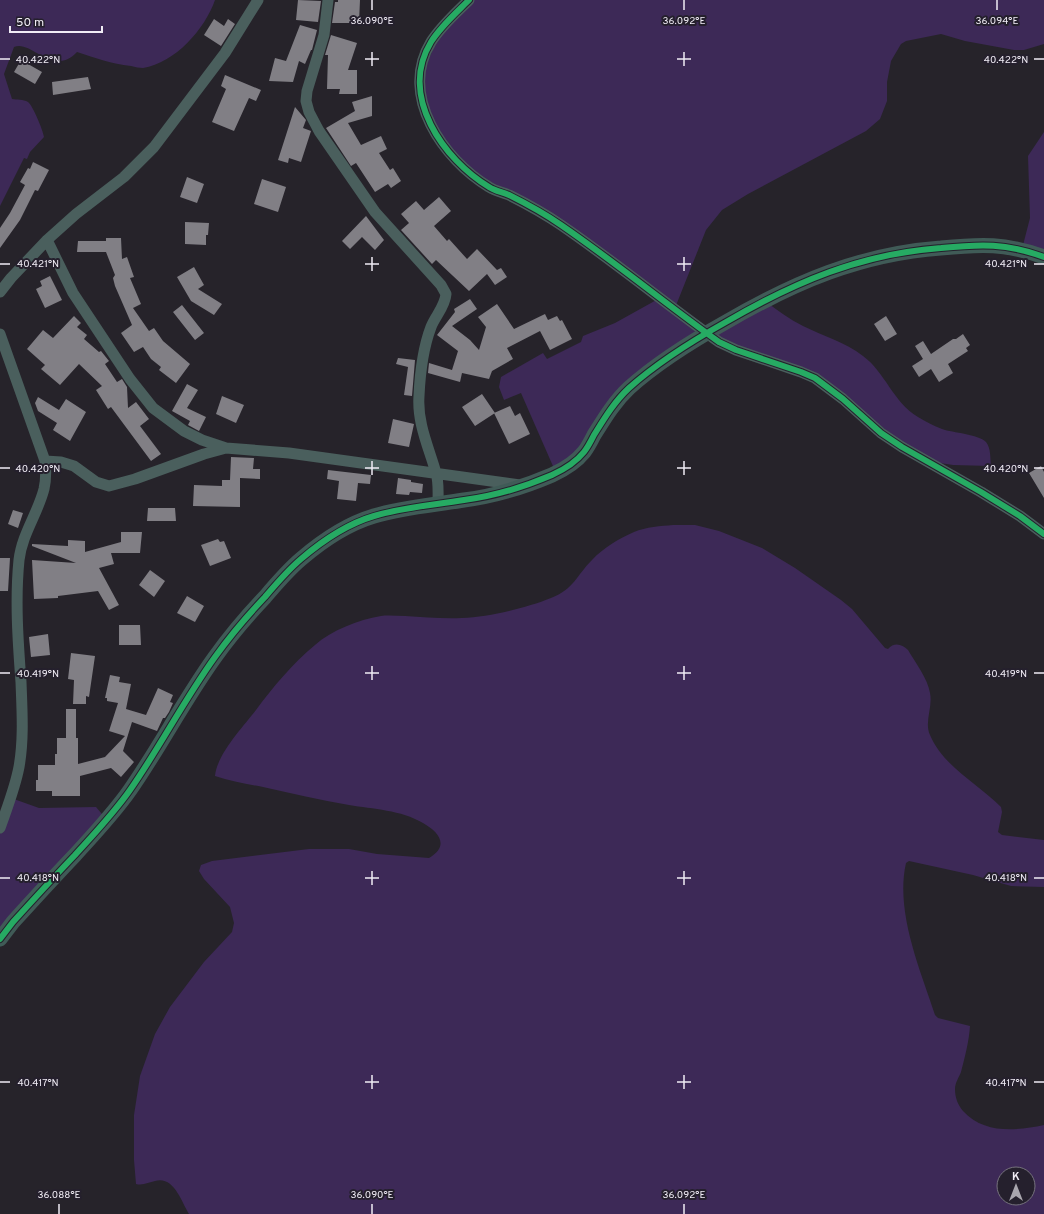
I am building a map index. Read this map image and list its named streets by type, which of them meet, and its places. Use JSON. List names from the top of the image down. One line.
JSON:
{"scale_bar":"50 m","north":"top","coordinates":["36.090°E","36.092°E","36.094°E","40.422°N","40.421°N","40.420°N","40.419°N","40.418°N","40.417°N","36.088°E"]}
